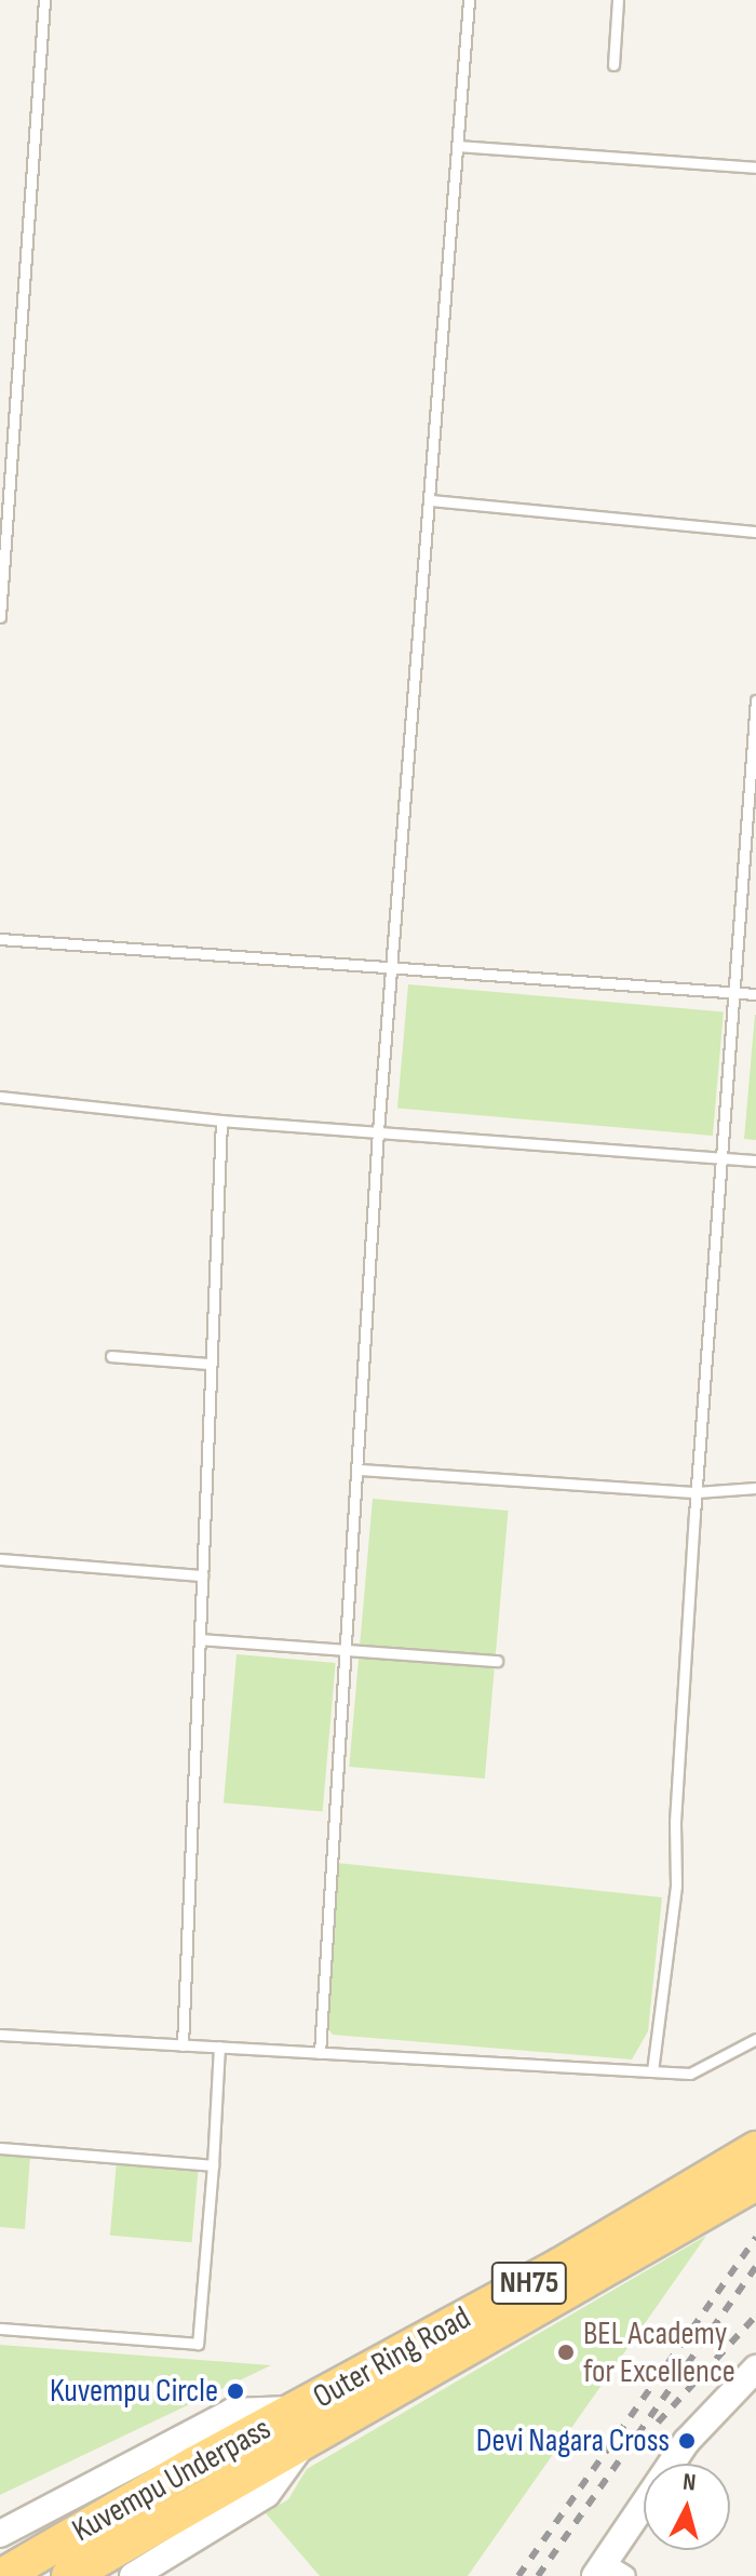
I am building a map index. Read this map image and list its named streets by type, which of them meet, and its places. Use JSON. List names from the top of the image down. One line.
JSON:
{"streets":{"highway":["NH75","Outer Ring Road","Kuvempu Underpass"]},"crossings":[["Outer Ring Road","Kuvempu Underpass"]],"places":["BEL Academy for Excellence","Kuvempu Circle","Devi Nagara Cross"],"north":"top"}
